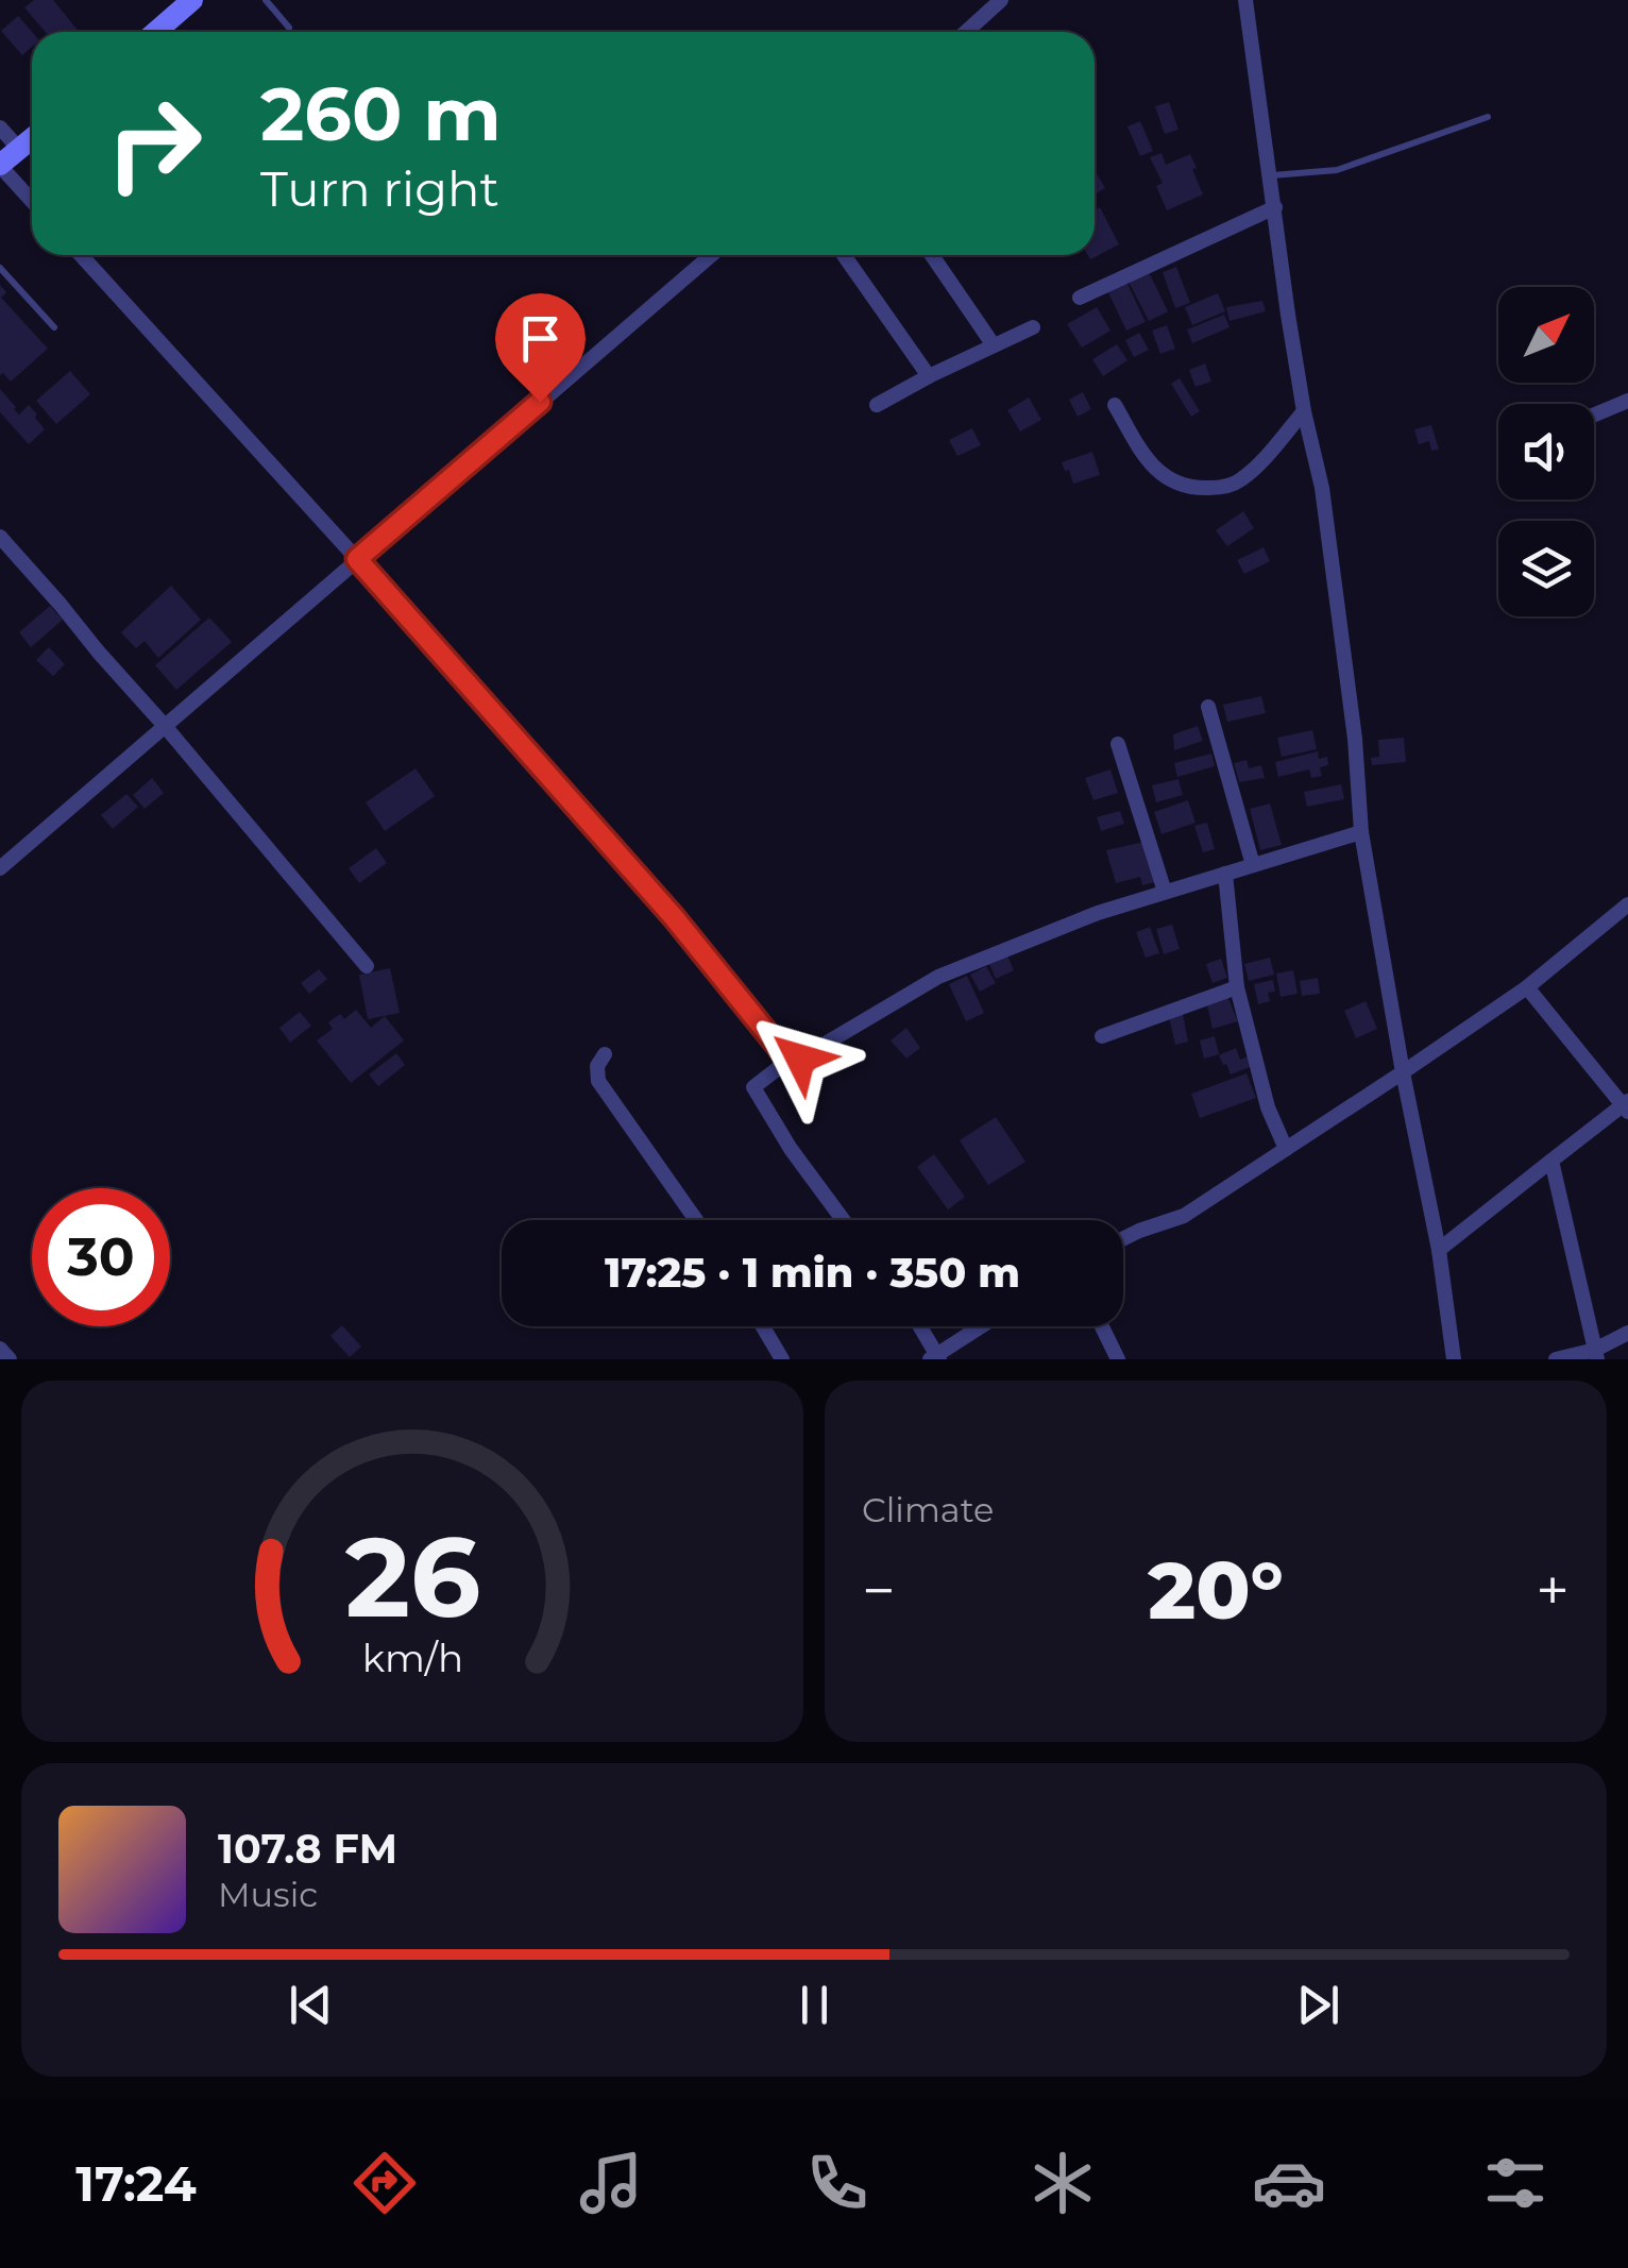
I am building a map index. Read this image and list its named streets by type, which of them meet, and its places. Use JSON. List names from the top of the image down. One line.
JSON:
{"north":"top right","page":{"turn":["260 m","Turn right"],"limit":"30","trip":"17:25 · 1 min · 350 m","tile":"Climate","heat":["−","20°","+"],"song":["107.8 FM","Music"],"tabs":"17:24","gauge":["26","km/h"]}}
